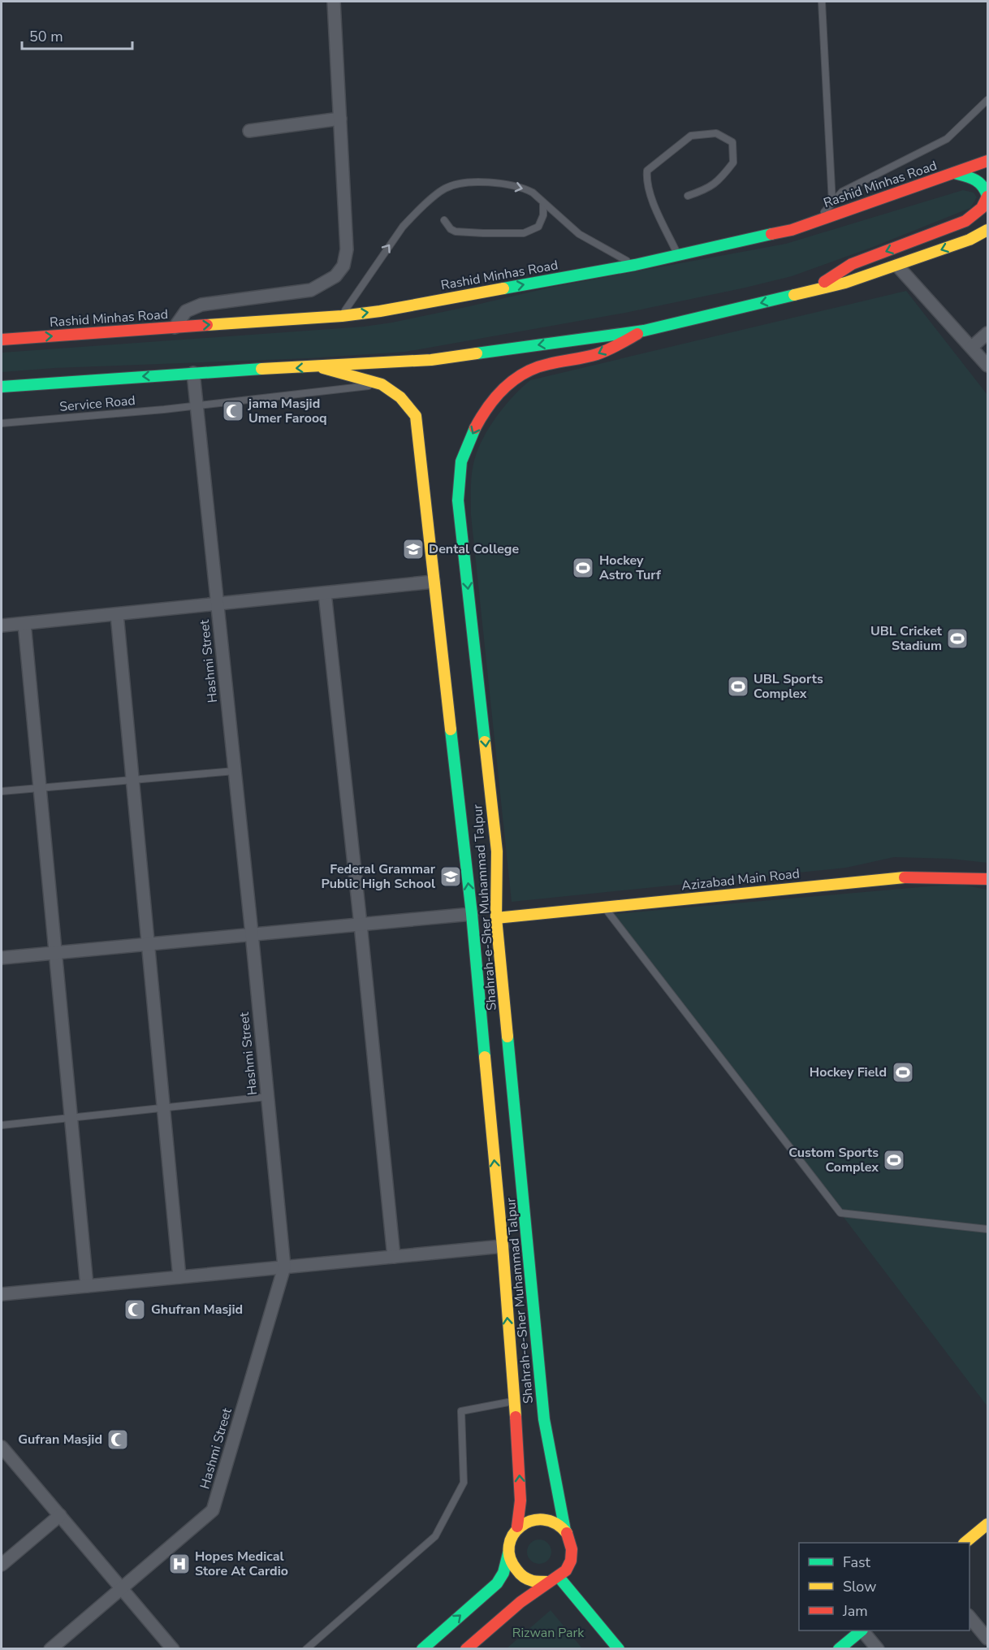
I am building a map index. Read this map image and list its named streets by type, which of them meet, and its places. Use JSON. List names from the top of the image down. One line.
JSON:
{"streets":{"main road":["Rashid Minhas Road","Azizabad Main Road","Shahrah-e-Sher Muhammad Talpur"],"street":["Hashmi Street"],"lane":["Service Road"]},"crossings":[["Service Road","Hashmi Street"],["Service Road","Shahrah-e-Sher Muhammad Talpur"],["Azizabad Main Road","Shahrah-e-Sher Muhammad Talpur"]],"parks":["Rizwan Park"],"places":{"mosque":["jama Masjid Umer Farooq","Ghufran Masjid","Gufran Masjid"],"school or university":["Dental College","Federal Grammar Public High School"],"sports":["Hockey Astro Turf","UBL Cricket Stadium","UBL Sports Complex","Hockey Field","Custom Sports Complex"],"hospital":["Hopes Medical Store At Cardio"]},"legend":["Fast","Slow","Jam"],"scale_bar":"50 m"}
